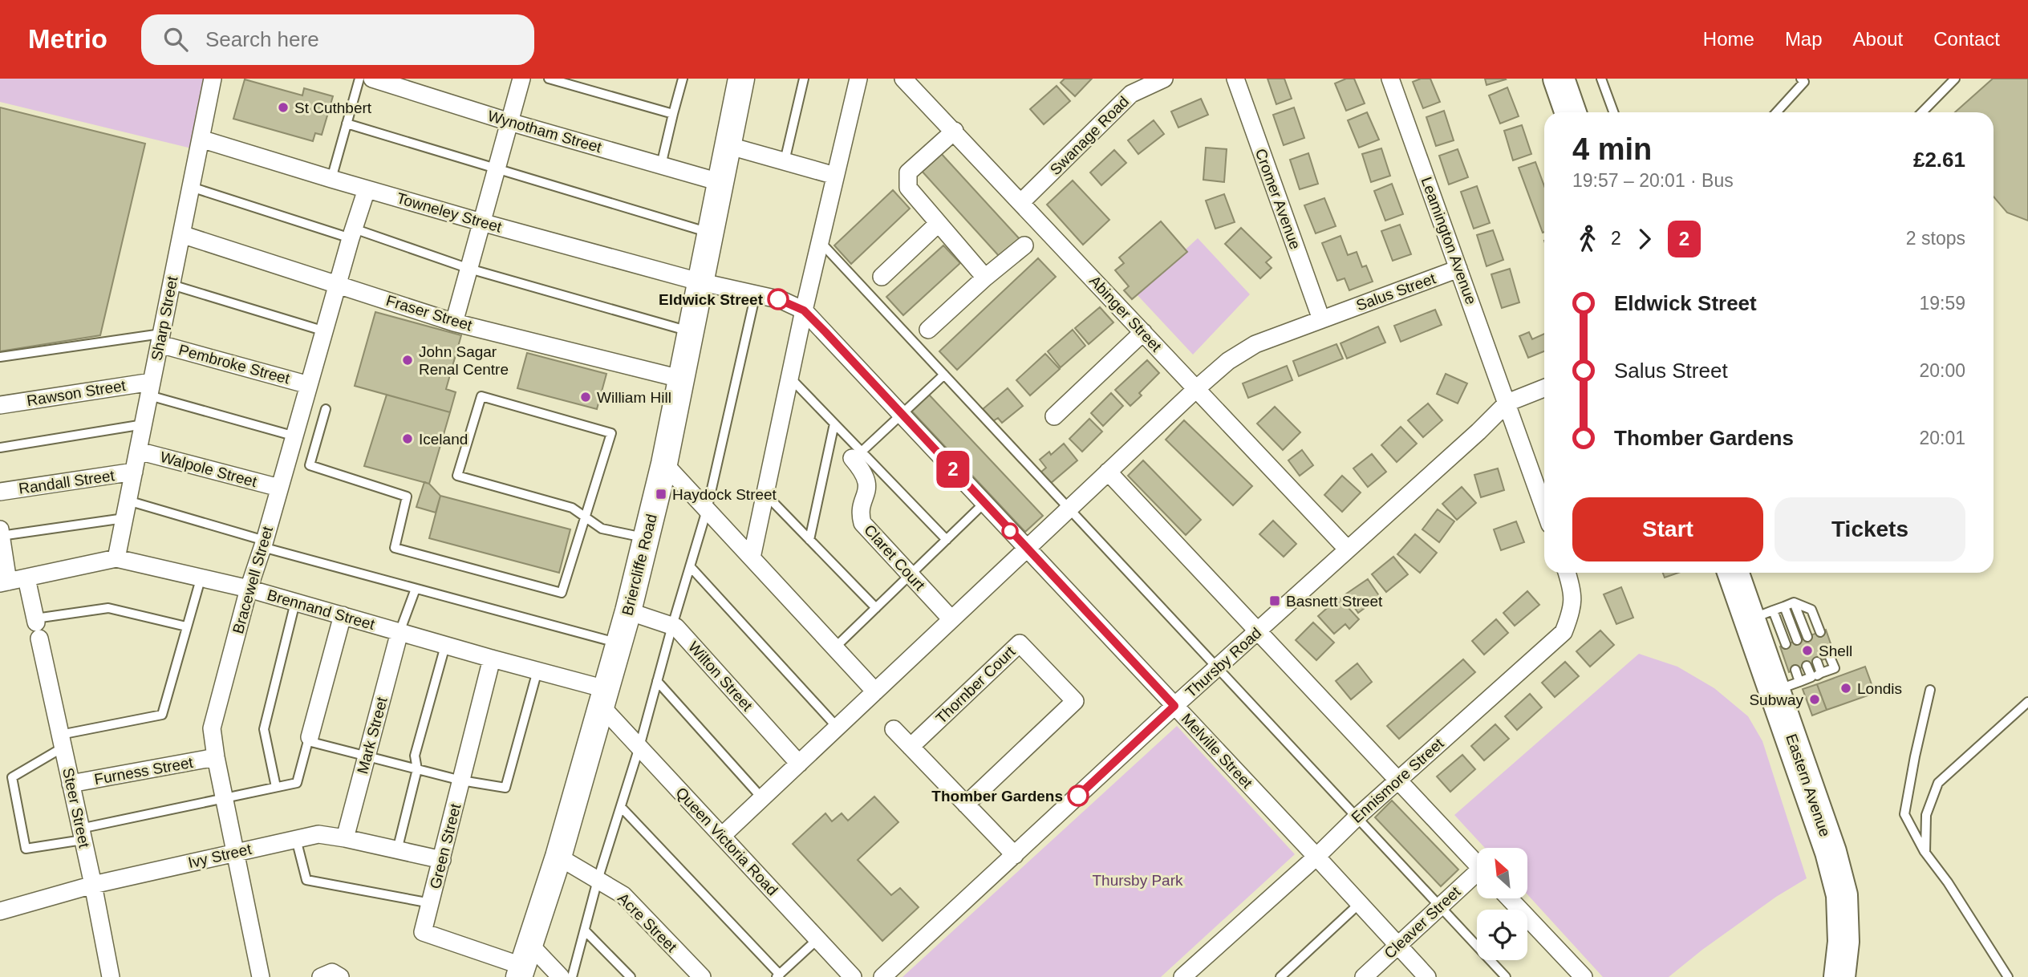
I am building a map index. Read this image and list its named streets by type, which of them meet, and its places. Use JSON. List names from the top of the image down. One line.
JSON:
{"streets":{"highway":["Eastern Avenue"],"street":["Wynotham Street","Swanage Road","Cromer Avenue","Towneley Street","Leamington Avenue","Salus Street","Fraser Street","Abinger Street","Sharp Street","Pembroke Street","Rawson Street","Walpole Street","Randall Street","Claret Court","Briercliffe Road","Bracewell Street","Brennand Street","Thursby Road","Wilton Street","Thornber Court","Mark Street","Melville Street","Furness Street","Ennismore Street","Steer Street","Queen Victoria Road","Green Street","Ivy Street","Acre Street","Cleaver Street"]},"crossings":[["Wynotham Street","Briercliffe Road"],["Swanage Road","Abinger Street"],["Cromer Avenue","Salus Street"],["Towneley Street","Sharp Street"],["Towneley Street","Briercliffe Road"],["Towneley Street","Bracewell Street"],["Towneley Street","Melville Street"],["Leamington Avenue","Salus Street"],["Leamington Avenue","Thursby Road"],["Salus Street","Abinger Street"],["Salus Street","Claret Court"],["Salus Street","Wilton Street"],["Salus Street","Melville Street"],["Salus Street","Queen Victoria Road"],["Fraser Street","Sharp Street"],["Fraser Street","Briercliffe Road"],["Fraser Street","Bracewell Street"],["Abinger Street","Thursby Road"],["Sharp Street","Pembroke Street"],["Sharp Street","Rawson Street"],["Sharp Street","Walpole Street"],["Sharp Street","Randall Street"],["Sharp Street","Brennand Street"],["Pembroke Street","Bracewell Street"],["Walpole Street","Bracewell Street"],["Briercliffe Road","Brennand Street"],["Briercliffe Road","Wilton Street"],["Briercliffe Road","Melville Street"],["Briercliffe Road","Queen Victoria Road"],["Briercliffe Road","Green Street"],["Briercliffe Road","Acre Street"],["Bracewell Street","Brennand Street"],["Bracewell Street","Furness Street"],["Bracewell Street","Ivy Street"],["Brennand Street","Mark Street"],["Brennand Street","Steer Street"],["Brennand Street","Queen Victoria Road"],["Brennand Street","Green Street"],["Thursby Road","Melville Street"],["Mark Street","Ivy Street"],["Melville Street","Ennismore Street"],["Melville Street","Cleaver Street"],["Furness Street","Steer Street"],["Steer Street","Ivy Street"],["Green Street","Ivy Street"]],"parks":["Thursby Park"],"places":{"other":["St Cuthbert","Eldwick Street","John Sagar Renal Centre","William Hill","Iceland","Shell","Londis","Subway","Thomber Gardens"],"transit":["Haydock Street","Basnett Street"]},"lines":["bus line 2"],"north":"top left","page":{"header":"Metrio","search":"Search here","nav":["Home","Map","About","Contact"],"on_map":"2","heading":["4 min","19:57 – 20:01 · Bus","£2.61"],"legs":["2","2","2 stops"],"list":[{"name":"Eldwick Street","value":"19:59"},{"name":"Salus Street","value":"20:00"},{"name":"Thomber Gardens","value":"20:01"}],"buttons":["Start","Tickets"]}}
